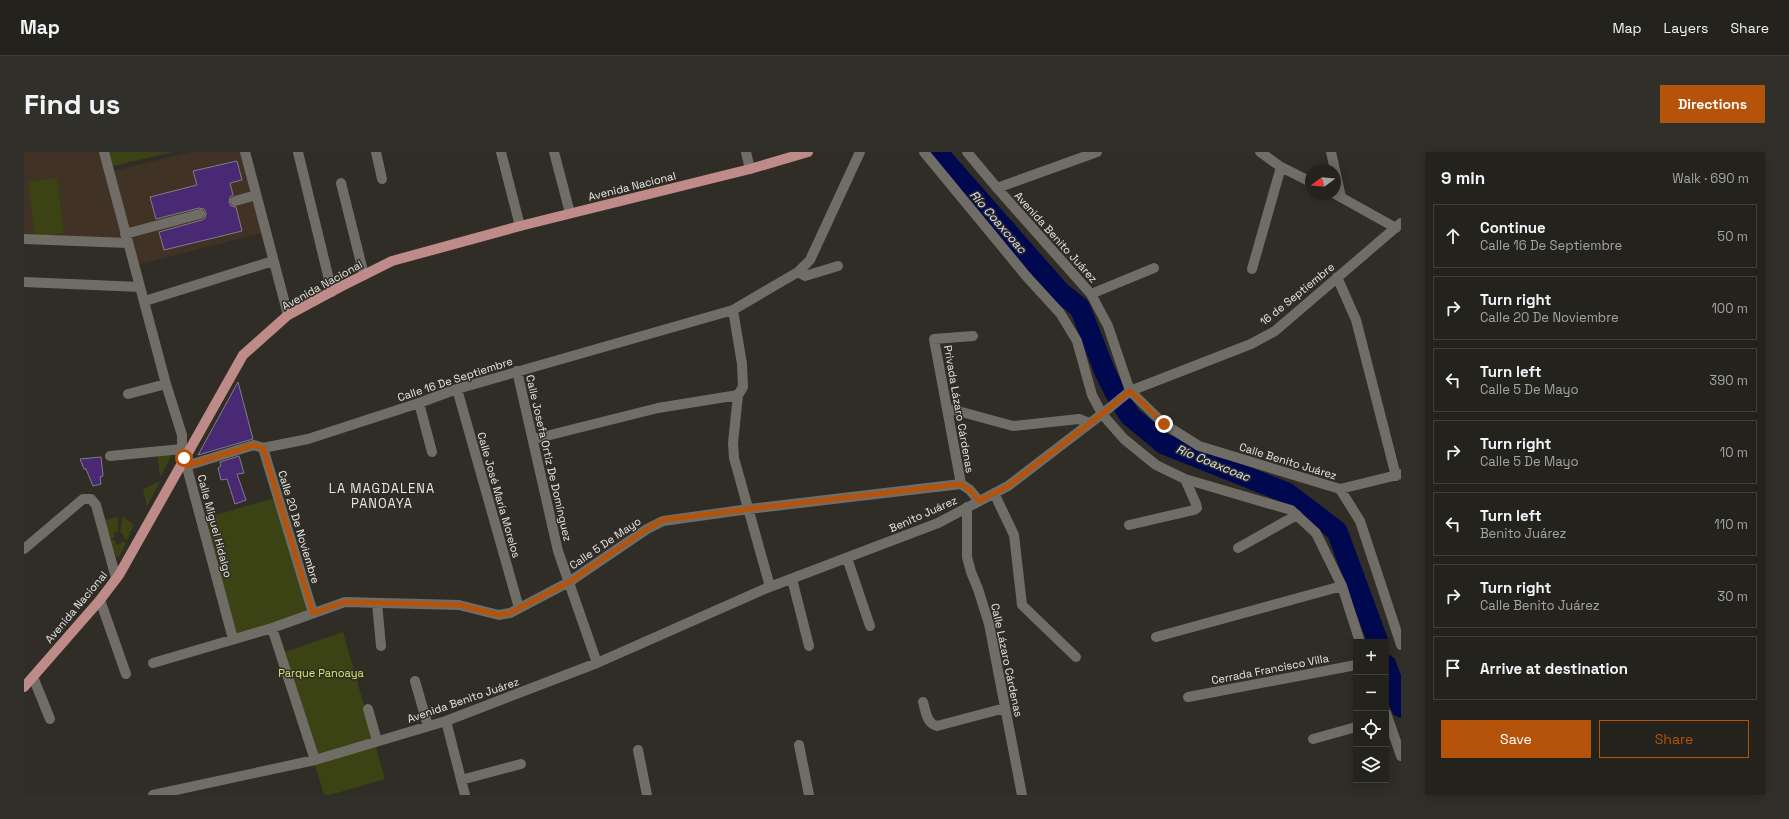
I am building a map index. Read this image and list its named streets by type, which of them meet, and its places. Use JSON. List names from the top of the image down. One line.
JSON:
{"streets":{"main road":["Avenida Nacional"],"street":["Avenida Benito Juárez","16 de Septiembre","Calle 16 De Septiembre","Privada Lázaro Cárdenas","Calle Josefa Ortiz De Domínguez","Calle Benito Juárez","Calle José María Morelos","Benito Juárez","Calle Miguel Hidalgo","Calle 20 De Noviembre","Calle 5 De Mayo","Calle Lázaro Cárdenas","Cerrada Francisco Villa"]},"crossings":[["Avenida Nacional","Calle 16 De Septiembre"],["Avenida Nacional","Calle Miguel Hidalgo"],["Avenida Benito Juárez","16 de Septiembre"],["Avenida Benito Juárez","Calle Josefa Ortiz De Domínguez"],["Avenida Benito Juárez","Calle Benito Juárez"],["Avenida Benito Juárez","Benito Juárez"],["16 de Septiembre","Calle Benito Juárez"],["16 de Septiembre","Benito Juárez"],["Calle 16 De Septiembre","Calle Josefa Ortiz De Domínguez"],["Calle 16 De Septiembre","Calle José María Morelos"],["Calle 16 De Septiembre","Calle Miguel Hidalgo"],["Calle 16 De Septiembre","Calle 20 De Noviembre"],["Privada Lázaro Cárdenas","Calle 5 De Mayo"],["Calle Josefa Ortiz De Domínguez","Calle 5 De Mayo"],["Calle Benito Juárez","Benito Juárez"],["Calle José María Morelos","Calle 5 De Mayo"],["Benito Juárez","Calle Lázaro Cárdenas"],["Calle 20 De Noviembre","Calle 5 De Mayo"]],"districts":["LA MAGDALENA PANOAYA"],"water":["Río Coaxcoac"],"parks":["Parque Panoaya"],"north":"left","page":{"header":"Map","nav":["Map","Layers","Share"],"buttons":["Directions",["Save","Share"]],"title":"Find us","heading":["9 min","Walk · 690 m"],"list":[["Continue","Calle 16 De Septiembre","50 m"],["Turn right","Calle 20 De Noviembre","100 m"],["Turn left","Calle 5 De Mayo","390 m"],["Turn right","Calle 5 De Mayo","10 m"],["Turn left","Benito Juárez","110 m"],["Turn right","Calle Benito Juárez","30 m"],"Arrive at destination"],"map_buttons":["+","−"]}}
